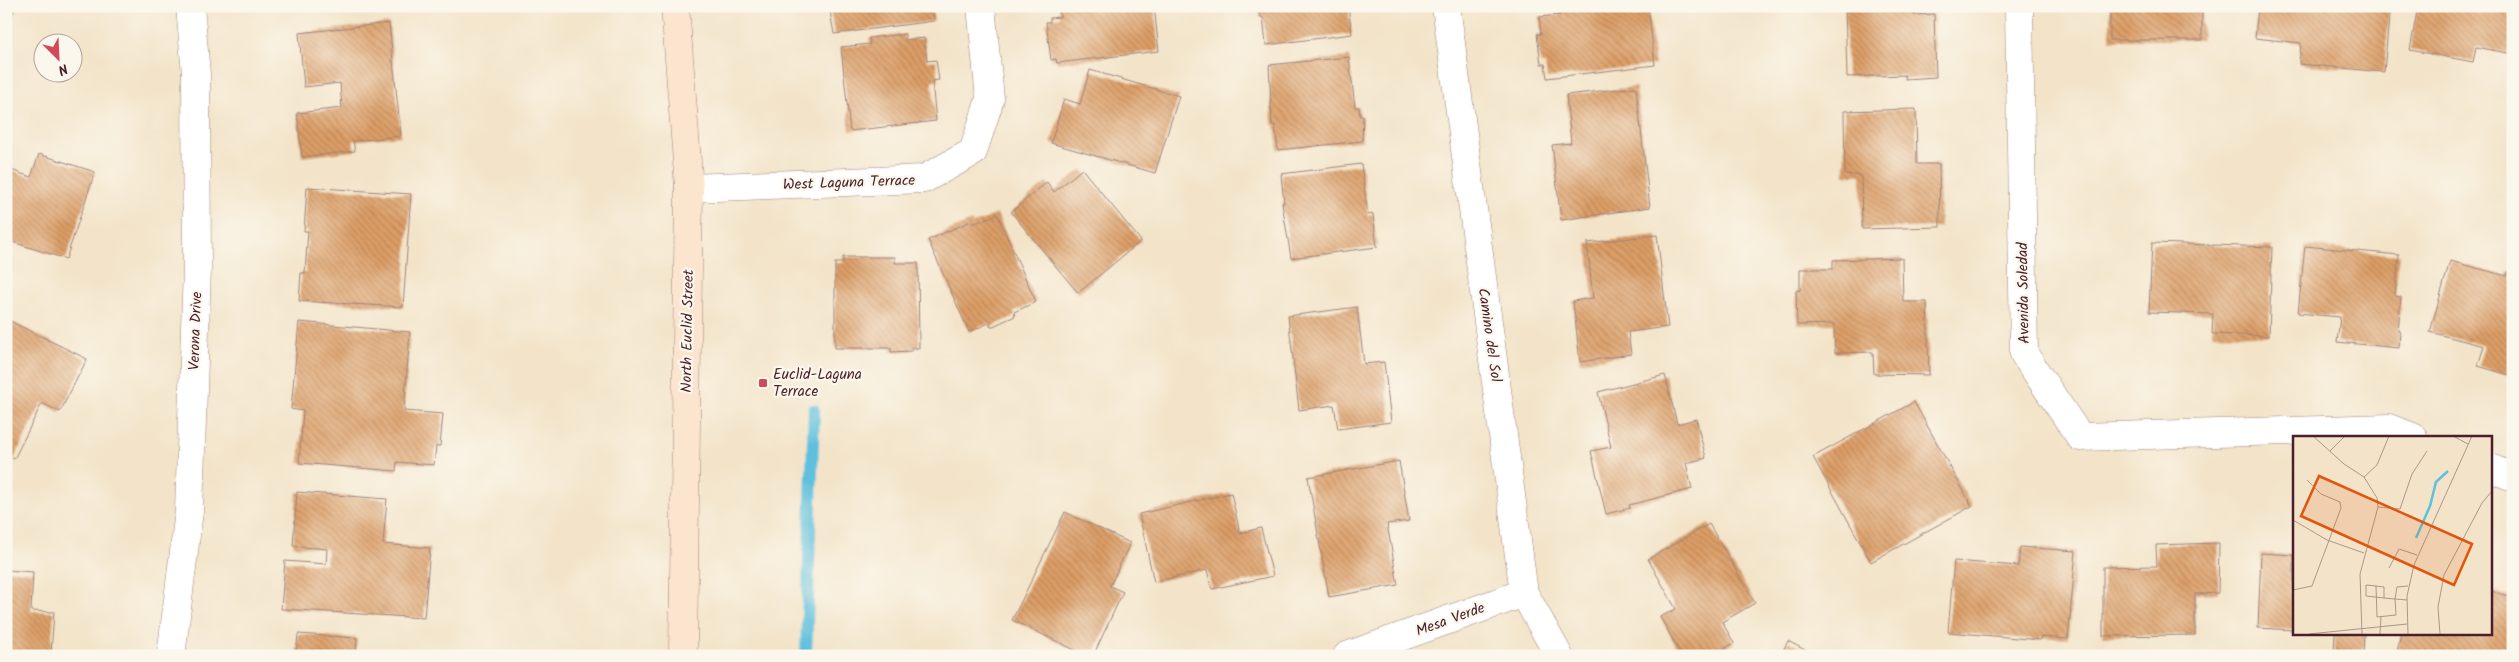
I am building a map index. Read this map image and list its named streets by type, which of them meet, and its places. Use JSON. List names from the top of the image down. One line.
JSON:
{"streets":{"main road":["North Euclid Street"],"street":["West Laguna Terrace","Avenida Soledad","Verona Drive","Camino del Sol","Mesa Verde"]},"crossings":[["West Laguna Terrace","North Euclid Street"],["Camino del Sol","Mesa Verde"]],"places":{"transit":["Euclid-Laguna Terrace"]},"north":"bottom right"}
